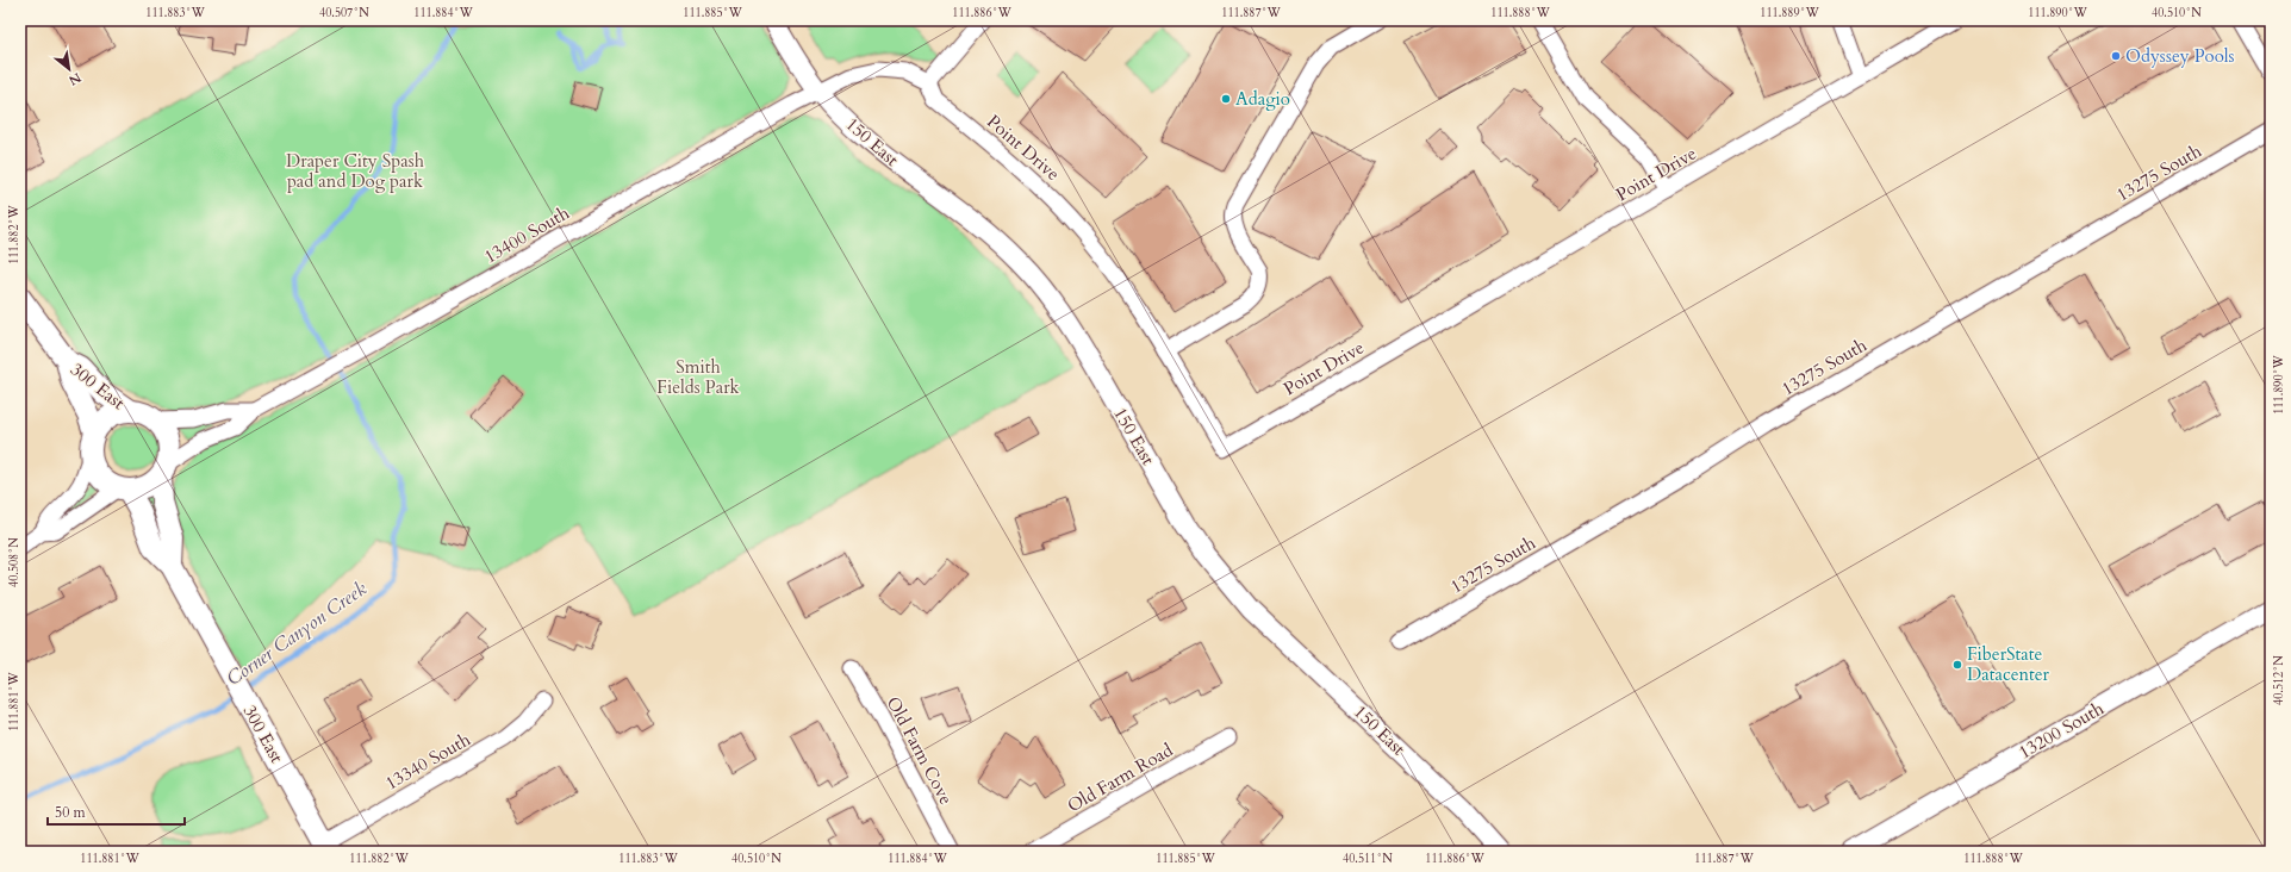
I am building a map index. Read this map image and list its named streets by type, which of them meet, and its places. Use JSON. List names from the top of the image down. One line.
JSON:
{"streets":{"main road":["300 East"],"street":["150 East","Point Drive","13275 South","13400 South","13200 South","Old Farm Cove","13340 South","Old Farm Road"]},"crossings":[["150 East","13400 South"],["13400 South","300 East"],["300 East","13340 South"]],"water":["Corner Canyon Creek"],"parks":["Draper City Spash pad and Dog park","Smith Fields Park"],"places":["Odyssey Pools","Adagio","FiberState Datacenter"],"scale_bar":"50 m","north":"bottom right","coordinates":["111.883°W","40.507°N","111.884°W","111.885°W","111.886°W","111.887°W","111.888°W","111.889°W","111.890°W","40.510°N","111.882°W","40.508°N","40.512°N","111.881°W","40.511°N"]}
